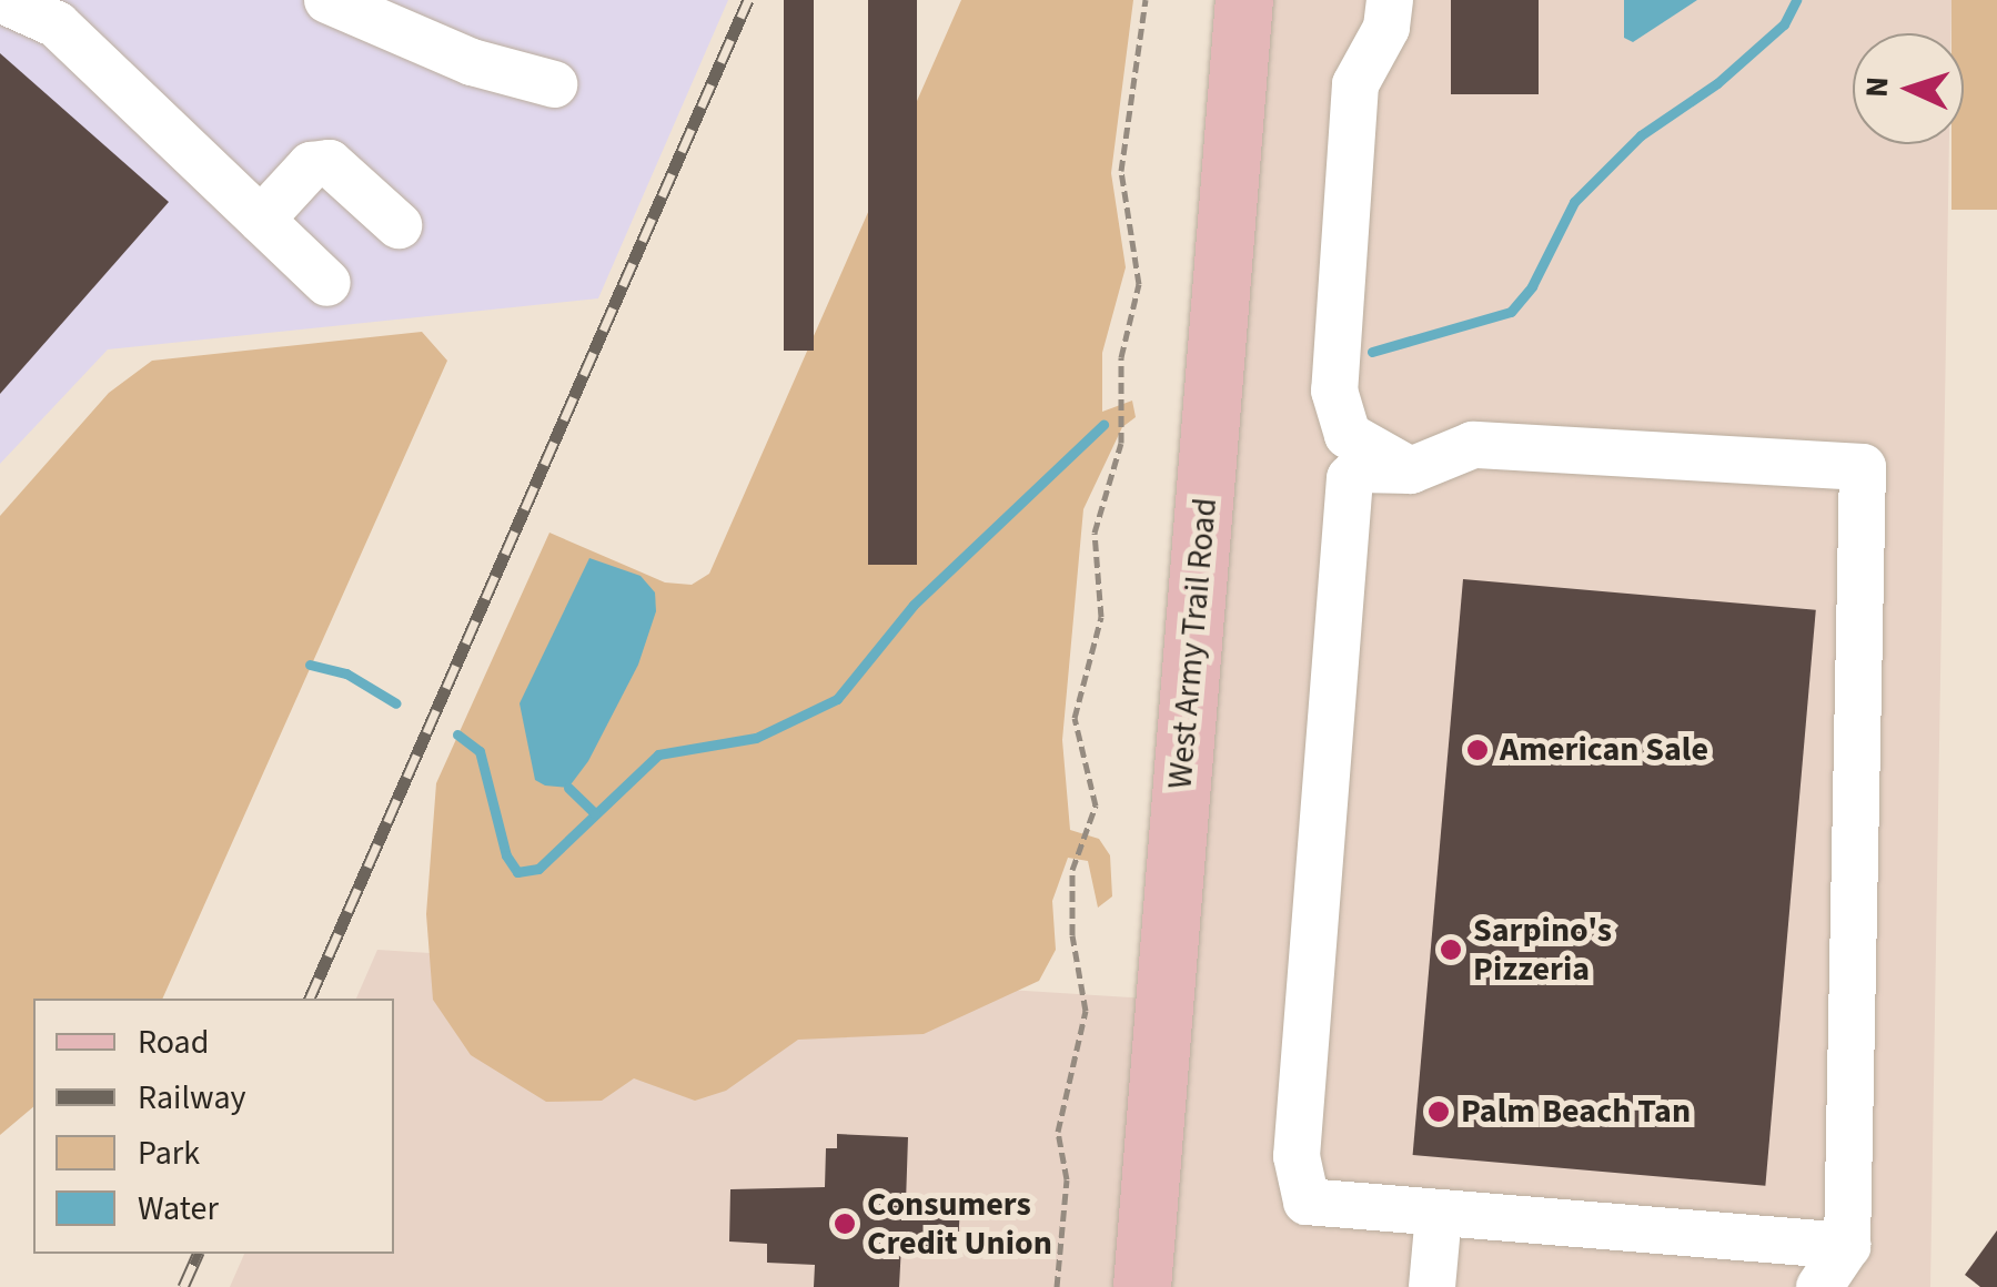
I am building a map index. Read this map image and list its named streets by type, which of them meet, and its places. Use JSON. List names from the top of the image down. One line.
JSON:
{"streets":{"main road":["West Army Trail Road"]},"places":["American Sale","Sarpino's Pizzeria","Palm Beach Tan","Consumers Credit Union"],"legend":["Road","Railway","Park","Water"],"north":"left"}
